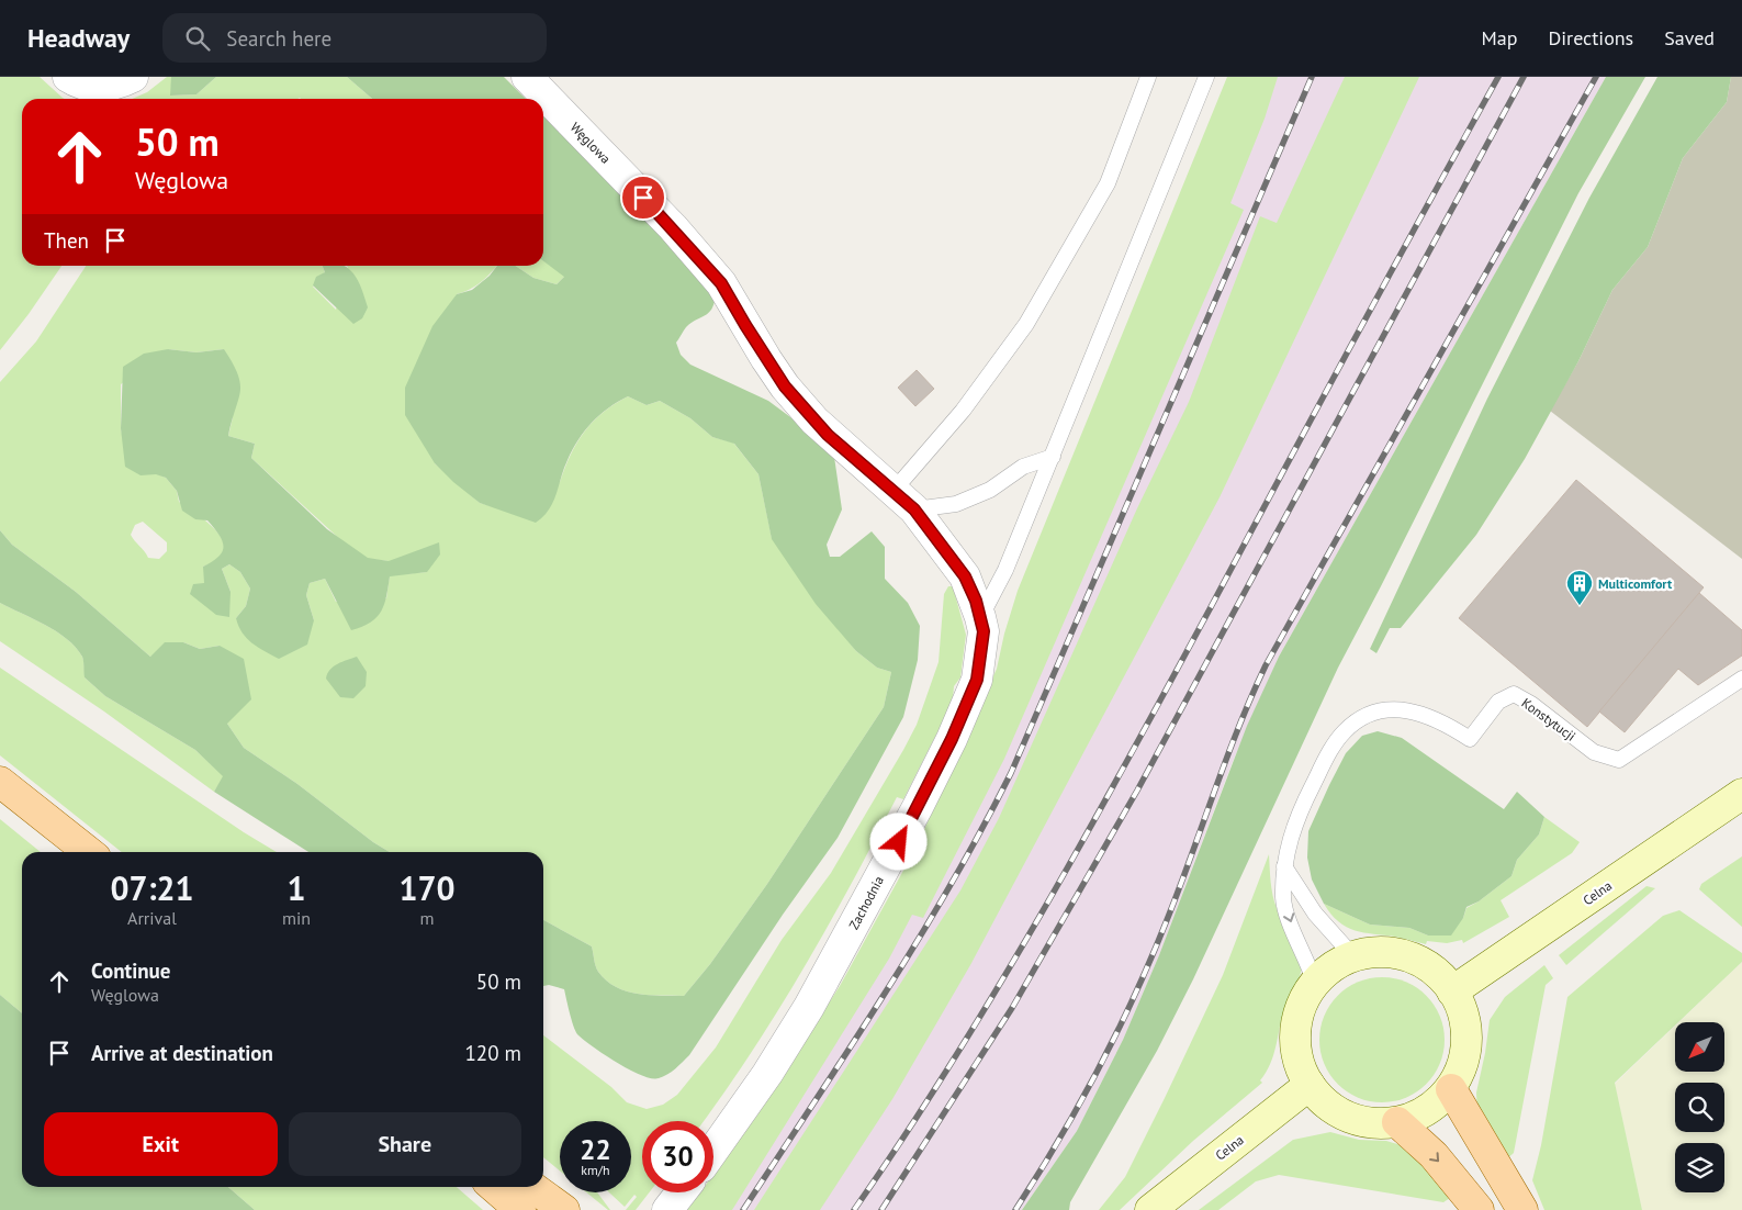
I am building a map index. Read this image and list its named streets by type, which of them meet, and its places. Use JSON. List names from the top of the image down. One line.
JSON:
{"streets":{"street":["Węglowa","Celna","Zachodnia"],"lane":["Konstytucji"]},"crossings":[["Węglowa","Zachodnia"]],"places":{"building":["Multicomfort"]},"north":"bottom left","page":{"header":"Headway","search":"Search here","nav":["Map","Directions","Saved"],"turn":["50 m","Węglowa"],"then":"Then","eta":["07:21","Arrival","1","min","170","m"],"list":[{"name":"Continue","note":"Węglowa","value":"50 m"},{"name":"Arrive at destination","value":"120 m"}],"buttons":["Exit","Share"],"speed":"22 km/h","limit":"30"}}
